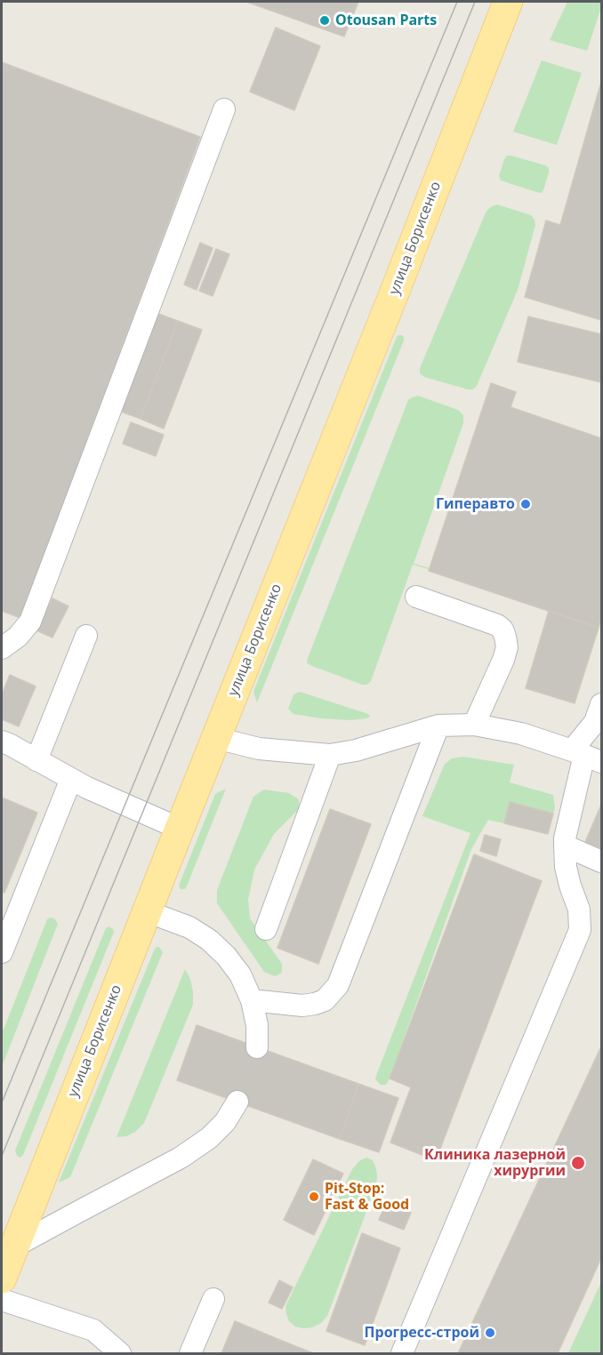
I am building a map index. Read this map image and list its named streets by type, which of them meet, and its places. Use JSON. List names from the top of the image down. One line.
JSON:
{"streets":{"main road":["улица Борисенко"]},"places":["Otousan Parts","Гиперавто","Клиника лазерной хирургии","Pit-Stop: Fast & Good","Прогресс-строй"]}
